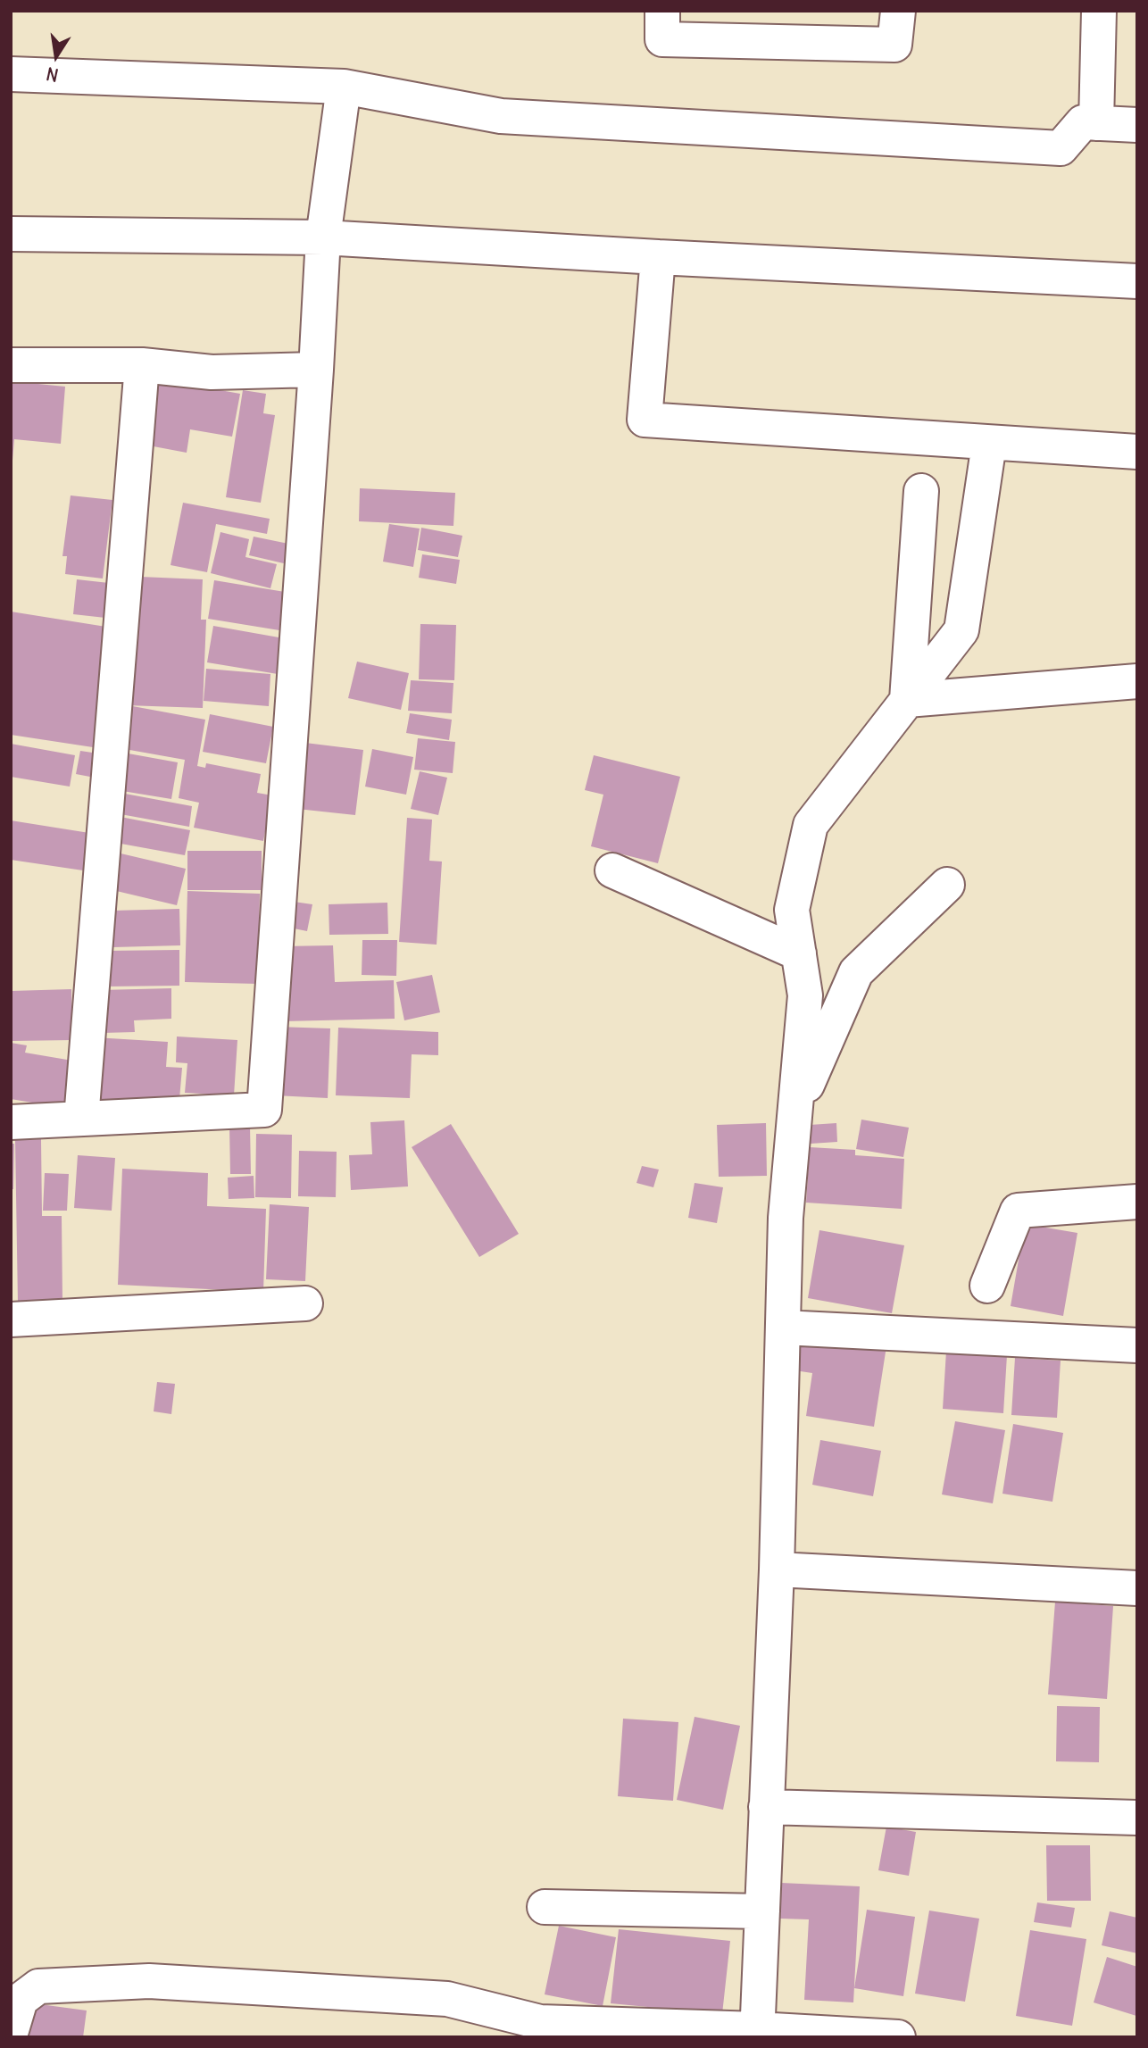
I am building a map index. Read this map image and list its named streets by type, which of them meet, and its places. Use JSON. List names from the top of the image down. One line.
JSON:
{"north":"bottom"}
